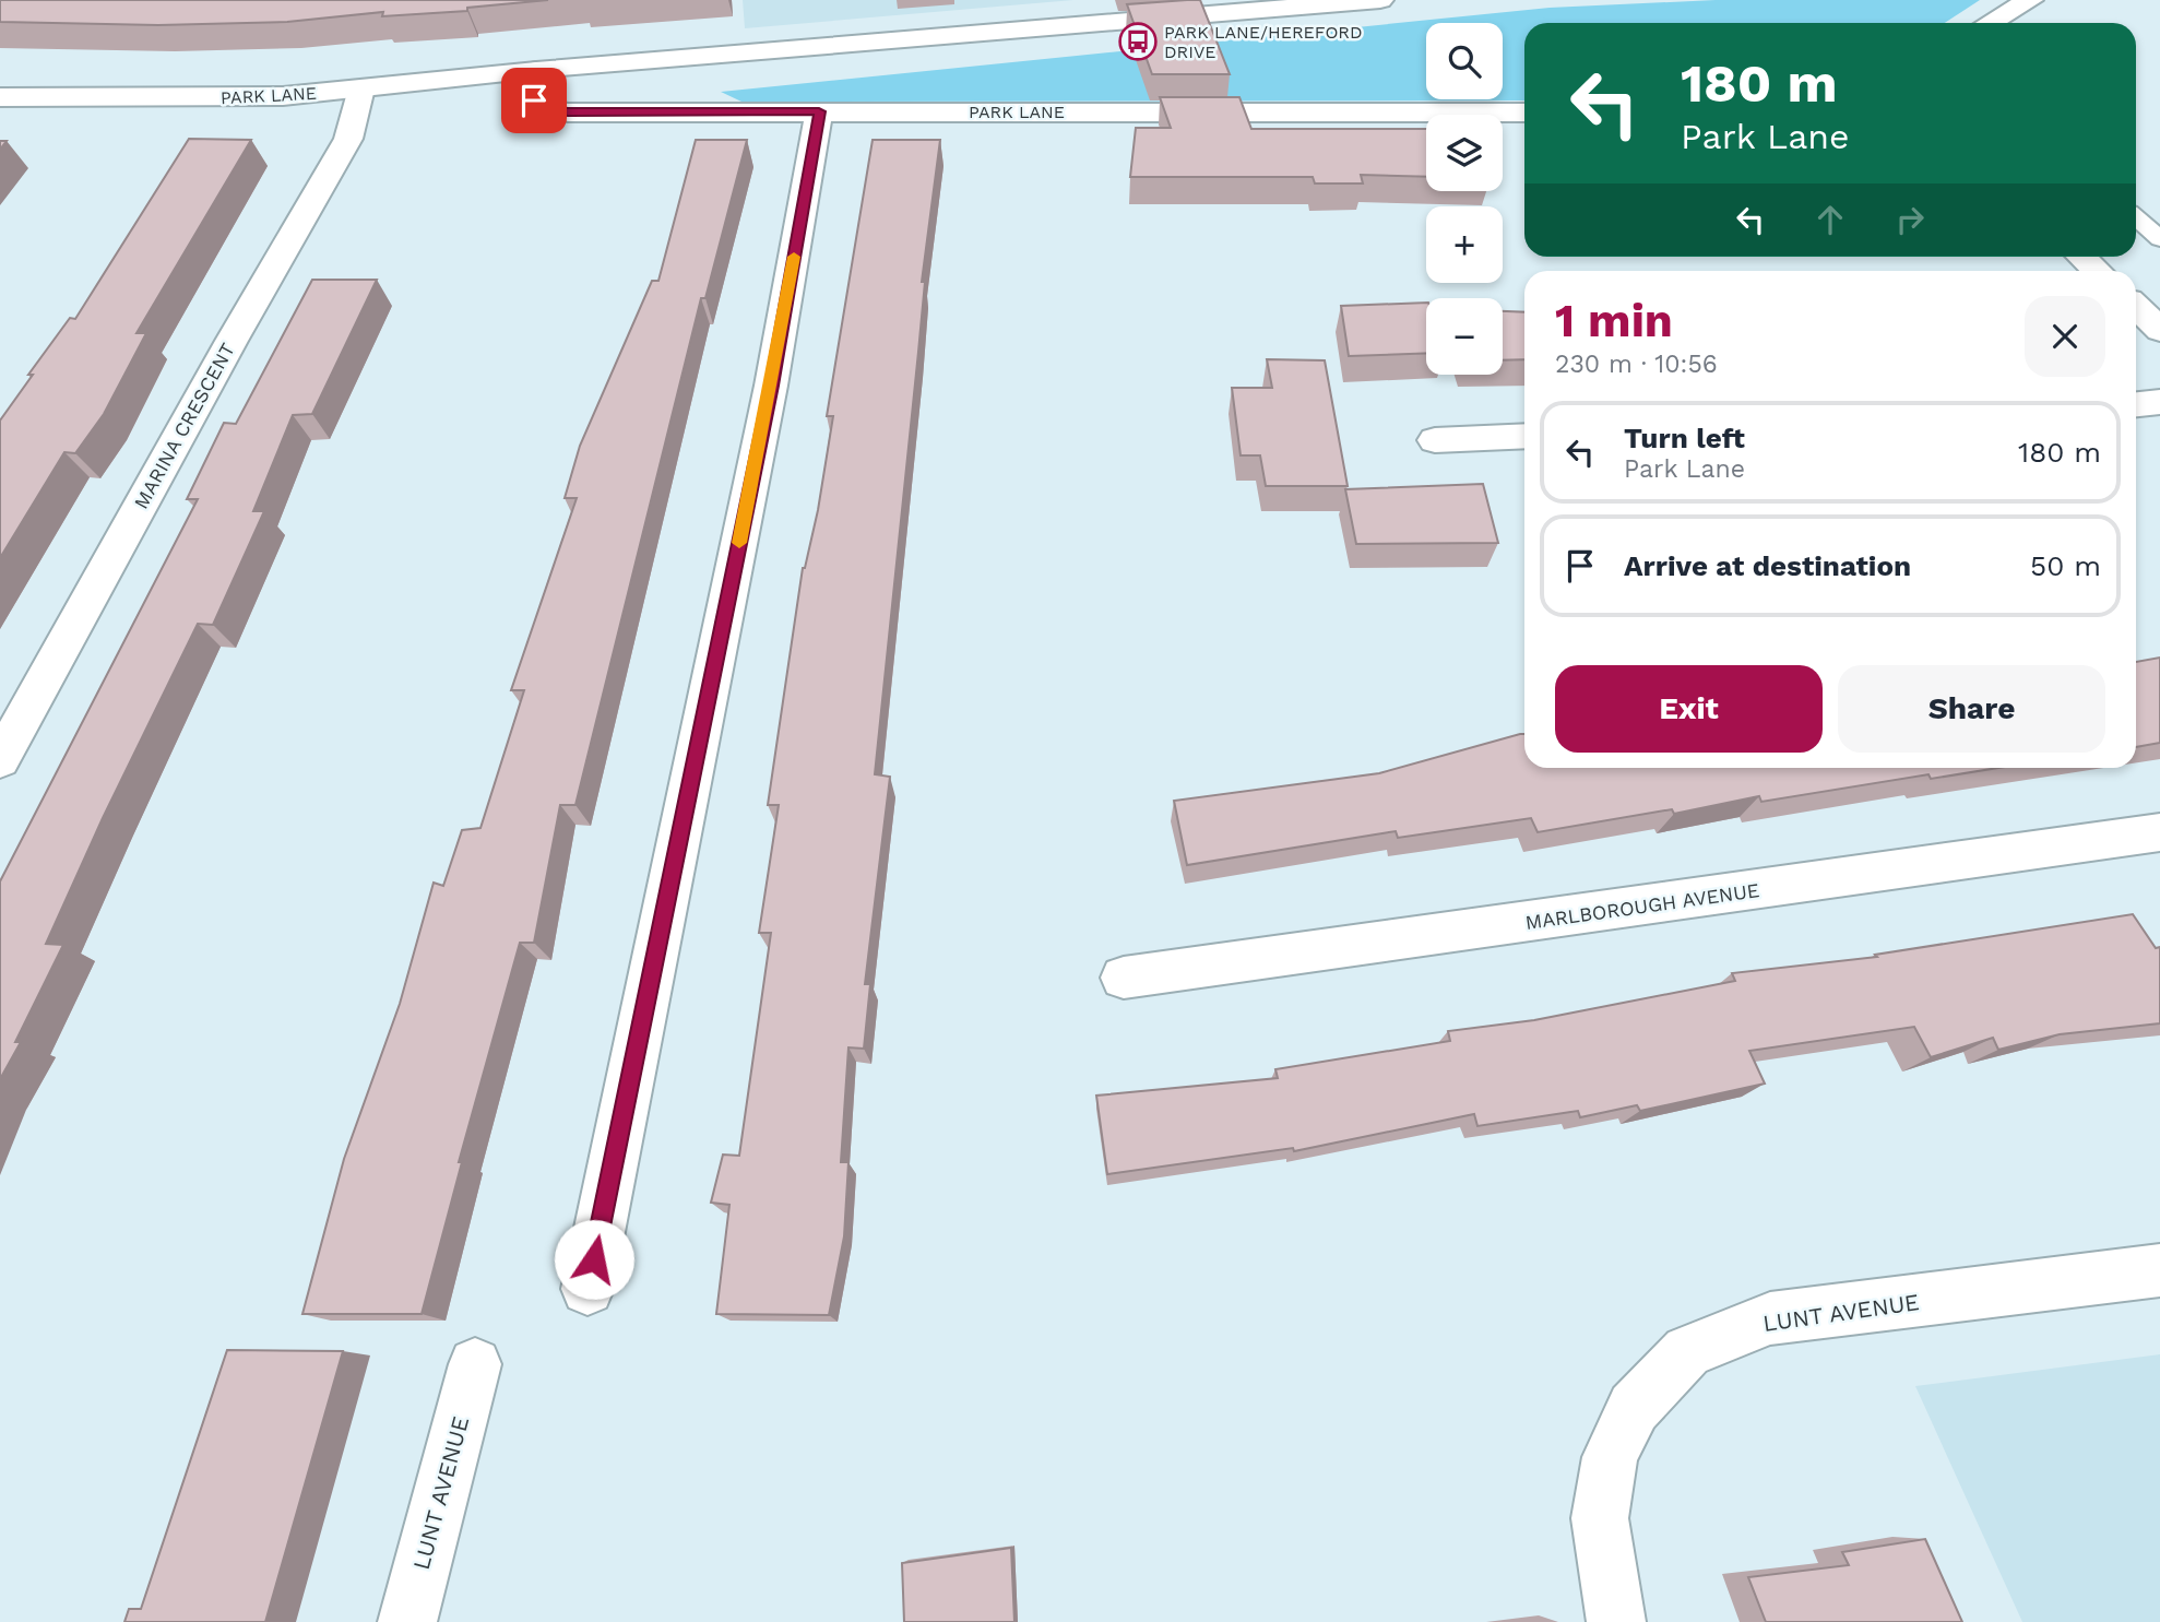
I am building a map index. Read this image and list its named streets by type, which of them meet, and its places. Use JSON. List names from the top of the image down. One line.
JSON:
{"streets":{"street":["PARK LANE","MARINA CRESCENT","MARLBOROUGH AVENUE","LUNT AVENUE"]},"crossings":[["PARK LANE","MARINA CRESCENT"]],"places":{"bus stop":["PARK LANE/HEREFORD DRIVE"]},"page":{"map_buttons":["+","−"],"turn":["180 m","Park Lane"],"heading":["1 min","230 m · 10:56"],"list":[{"name":"Turn left","note":"Park Lane","value":"180 m"},{"name":"Arrive at destination","value":"50 m"}],"buttons":["Exit","Share"]}}
